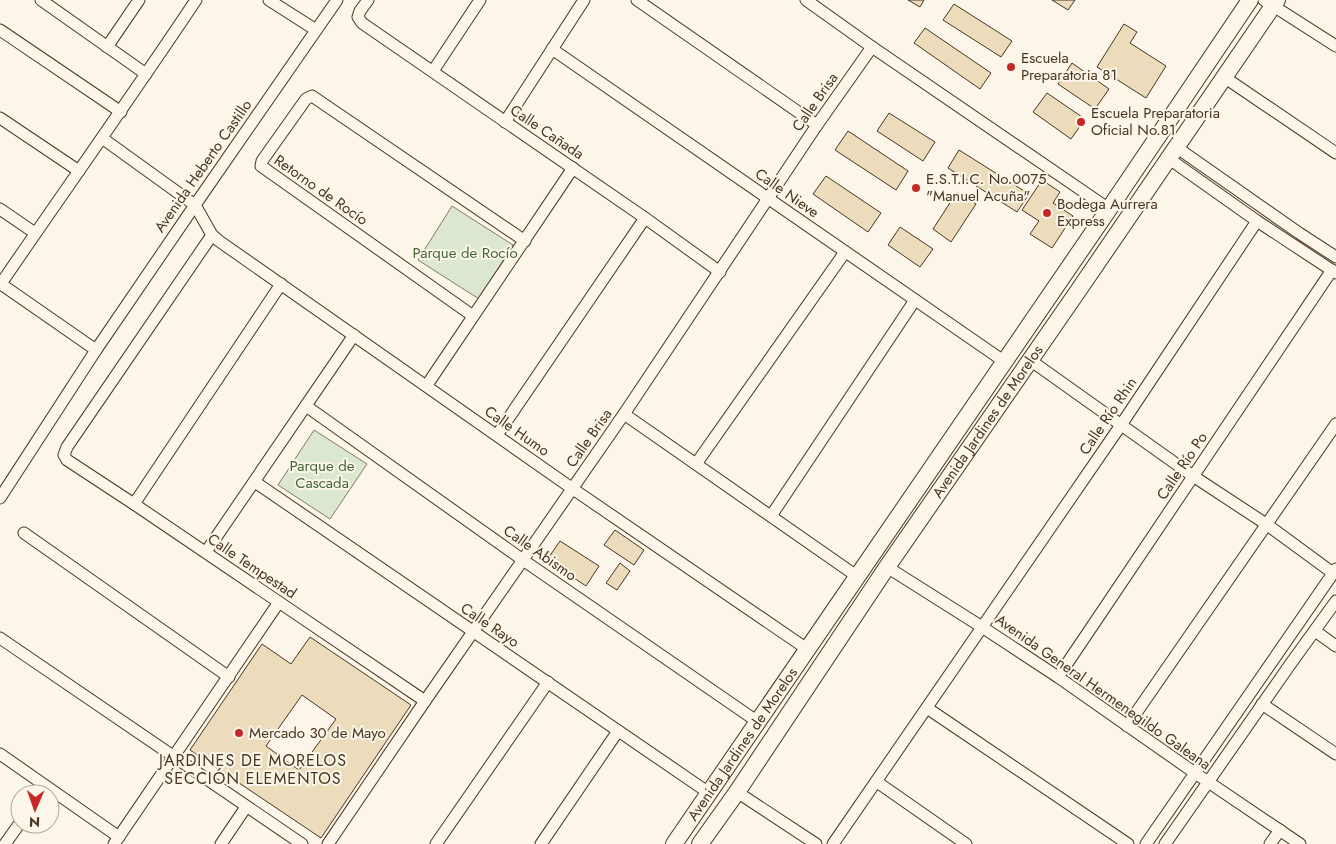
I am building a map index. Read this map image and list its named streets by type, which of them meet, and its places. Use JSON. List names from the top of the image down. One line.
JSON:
{"streets":{"main road":["Avenida Jardines de Morelos"],"street":["Calle Brisa","Calle Cañada","Avenida Heberto Castillo","Retorno de Rocío","Calle Nieve","Calle Río Rhin","Calle Humo","Calle Río Po","Calle Abismo","Calle Tempestad","Calle Rayo","Avenida General Hermenegildo Galeana"]},"crossings":[["Calle Brisa","Calle Cañada"],["Calle Brisa","Calle Nieve"],["Calle Brisa","Calle Humo"],["Calle Brisa","Calle Abismo"],["Calle Brisa","Calle Tempestad"],["Calle Brisa","Calle Rayo"],["Calle Nieve","Avenida Jardines de Morelos"],["Calle Río Rhin","Avenida General Hermenegildo Galeana"],["Avenida Jardines de Morelos","Calle Humo"],["Avenida Jardines de Morelos","Calle Abismo"],["Avenida Jardines de Morelos","Calle Rayo"],["Avenida Jardines de Morelos","Avenida General Hermenegildo Galeana"],["Calle Humo","Calle Tempestad"],["Calle Río Po","Avenida General Hermenegildo Galeana"]],"districts":["JARDINES DE MORELOS SECCIÓN ELEMENTOS"],"parks":["Parque de Rocío","Parque de Cascada"],"places":["Escuela Preparatoria 81","Escuela Preparatoria Oficial No.81","E.S.T.I.C. No.0075 \"Manuel Acuña\"","Bodega Aurrera Express","Mercado 30 de Mayo"],"north":"bottom"}
